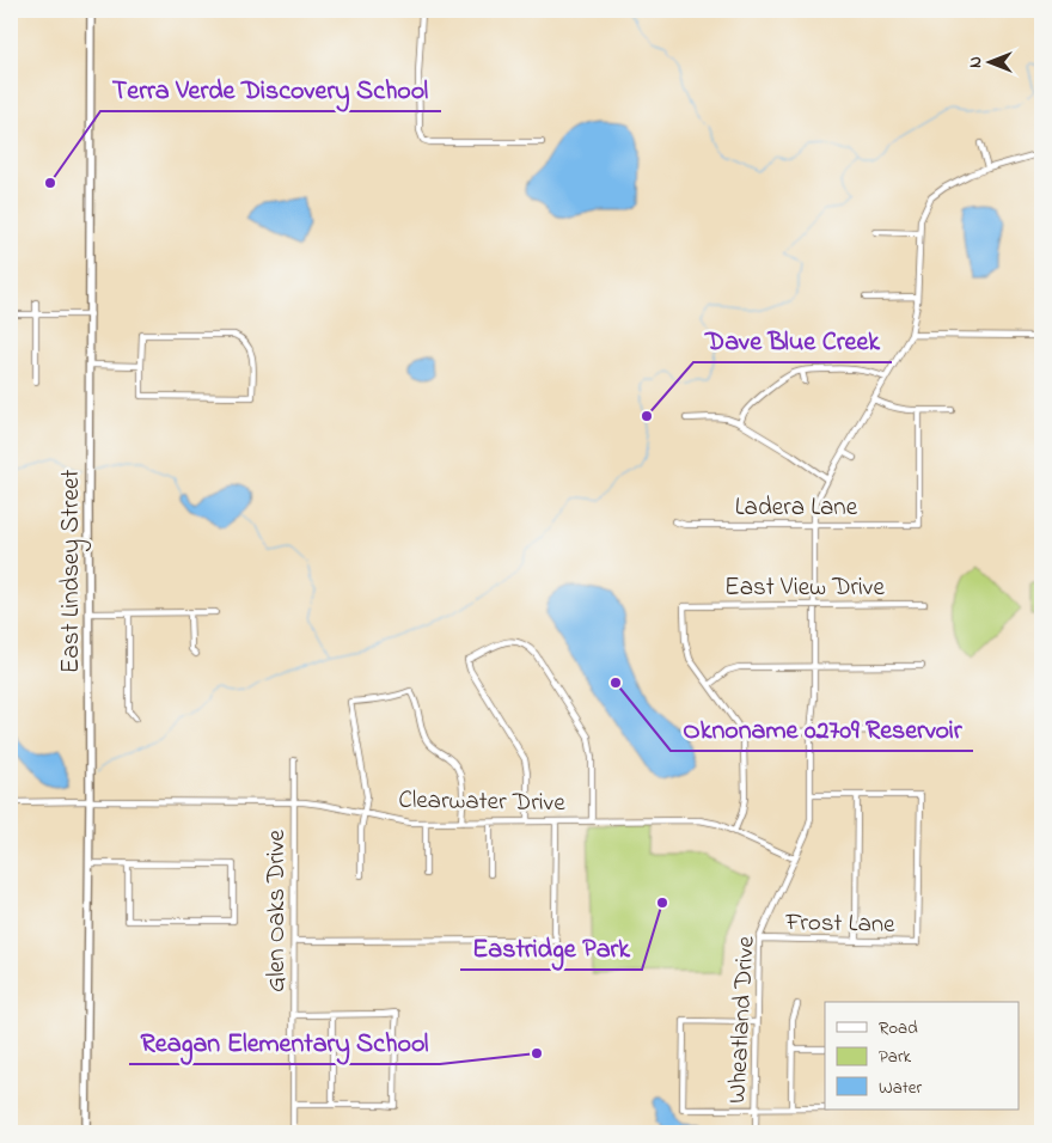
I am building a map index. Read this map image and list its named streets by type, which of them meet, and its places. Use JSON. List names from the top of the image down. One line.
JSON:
{"streets":{"street":["Ladera Lane","East Lindsey Street","East View Drive","Clearwater Drive","Glen Oaks Drive","Frost Lane","Wheatland Drive"]},"crossings":[["Ladera Lane","Wheatland Drive"],["East Lindsey Street","Clearwater Drive"],["East View Drive","Wheatland Drive"],["Clearwater Drive","Glen Oaks Drive"],["Clearwater Drive","Wheatland Drive"],["Frost Lane","Wheatland Drive"]],"places":["Terra Verde Discovery School","Dave Blue Creek","Oknoname 02709 Reservoir","Eastridge Park","Reagan Elementary School"],"legend":["Road","Park","Water"],"north":"left"}
